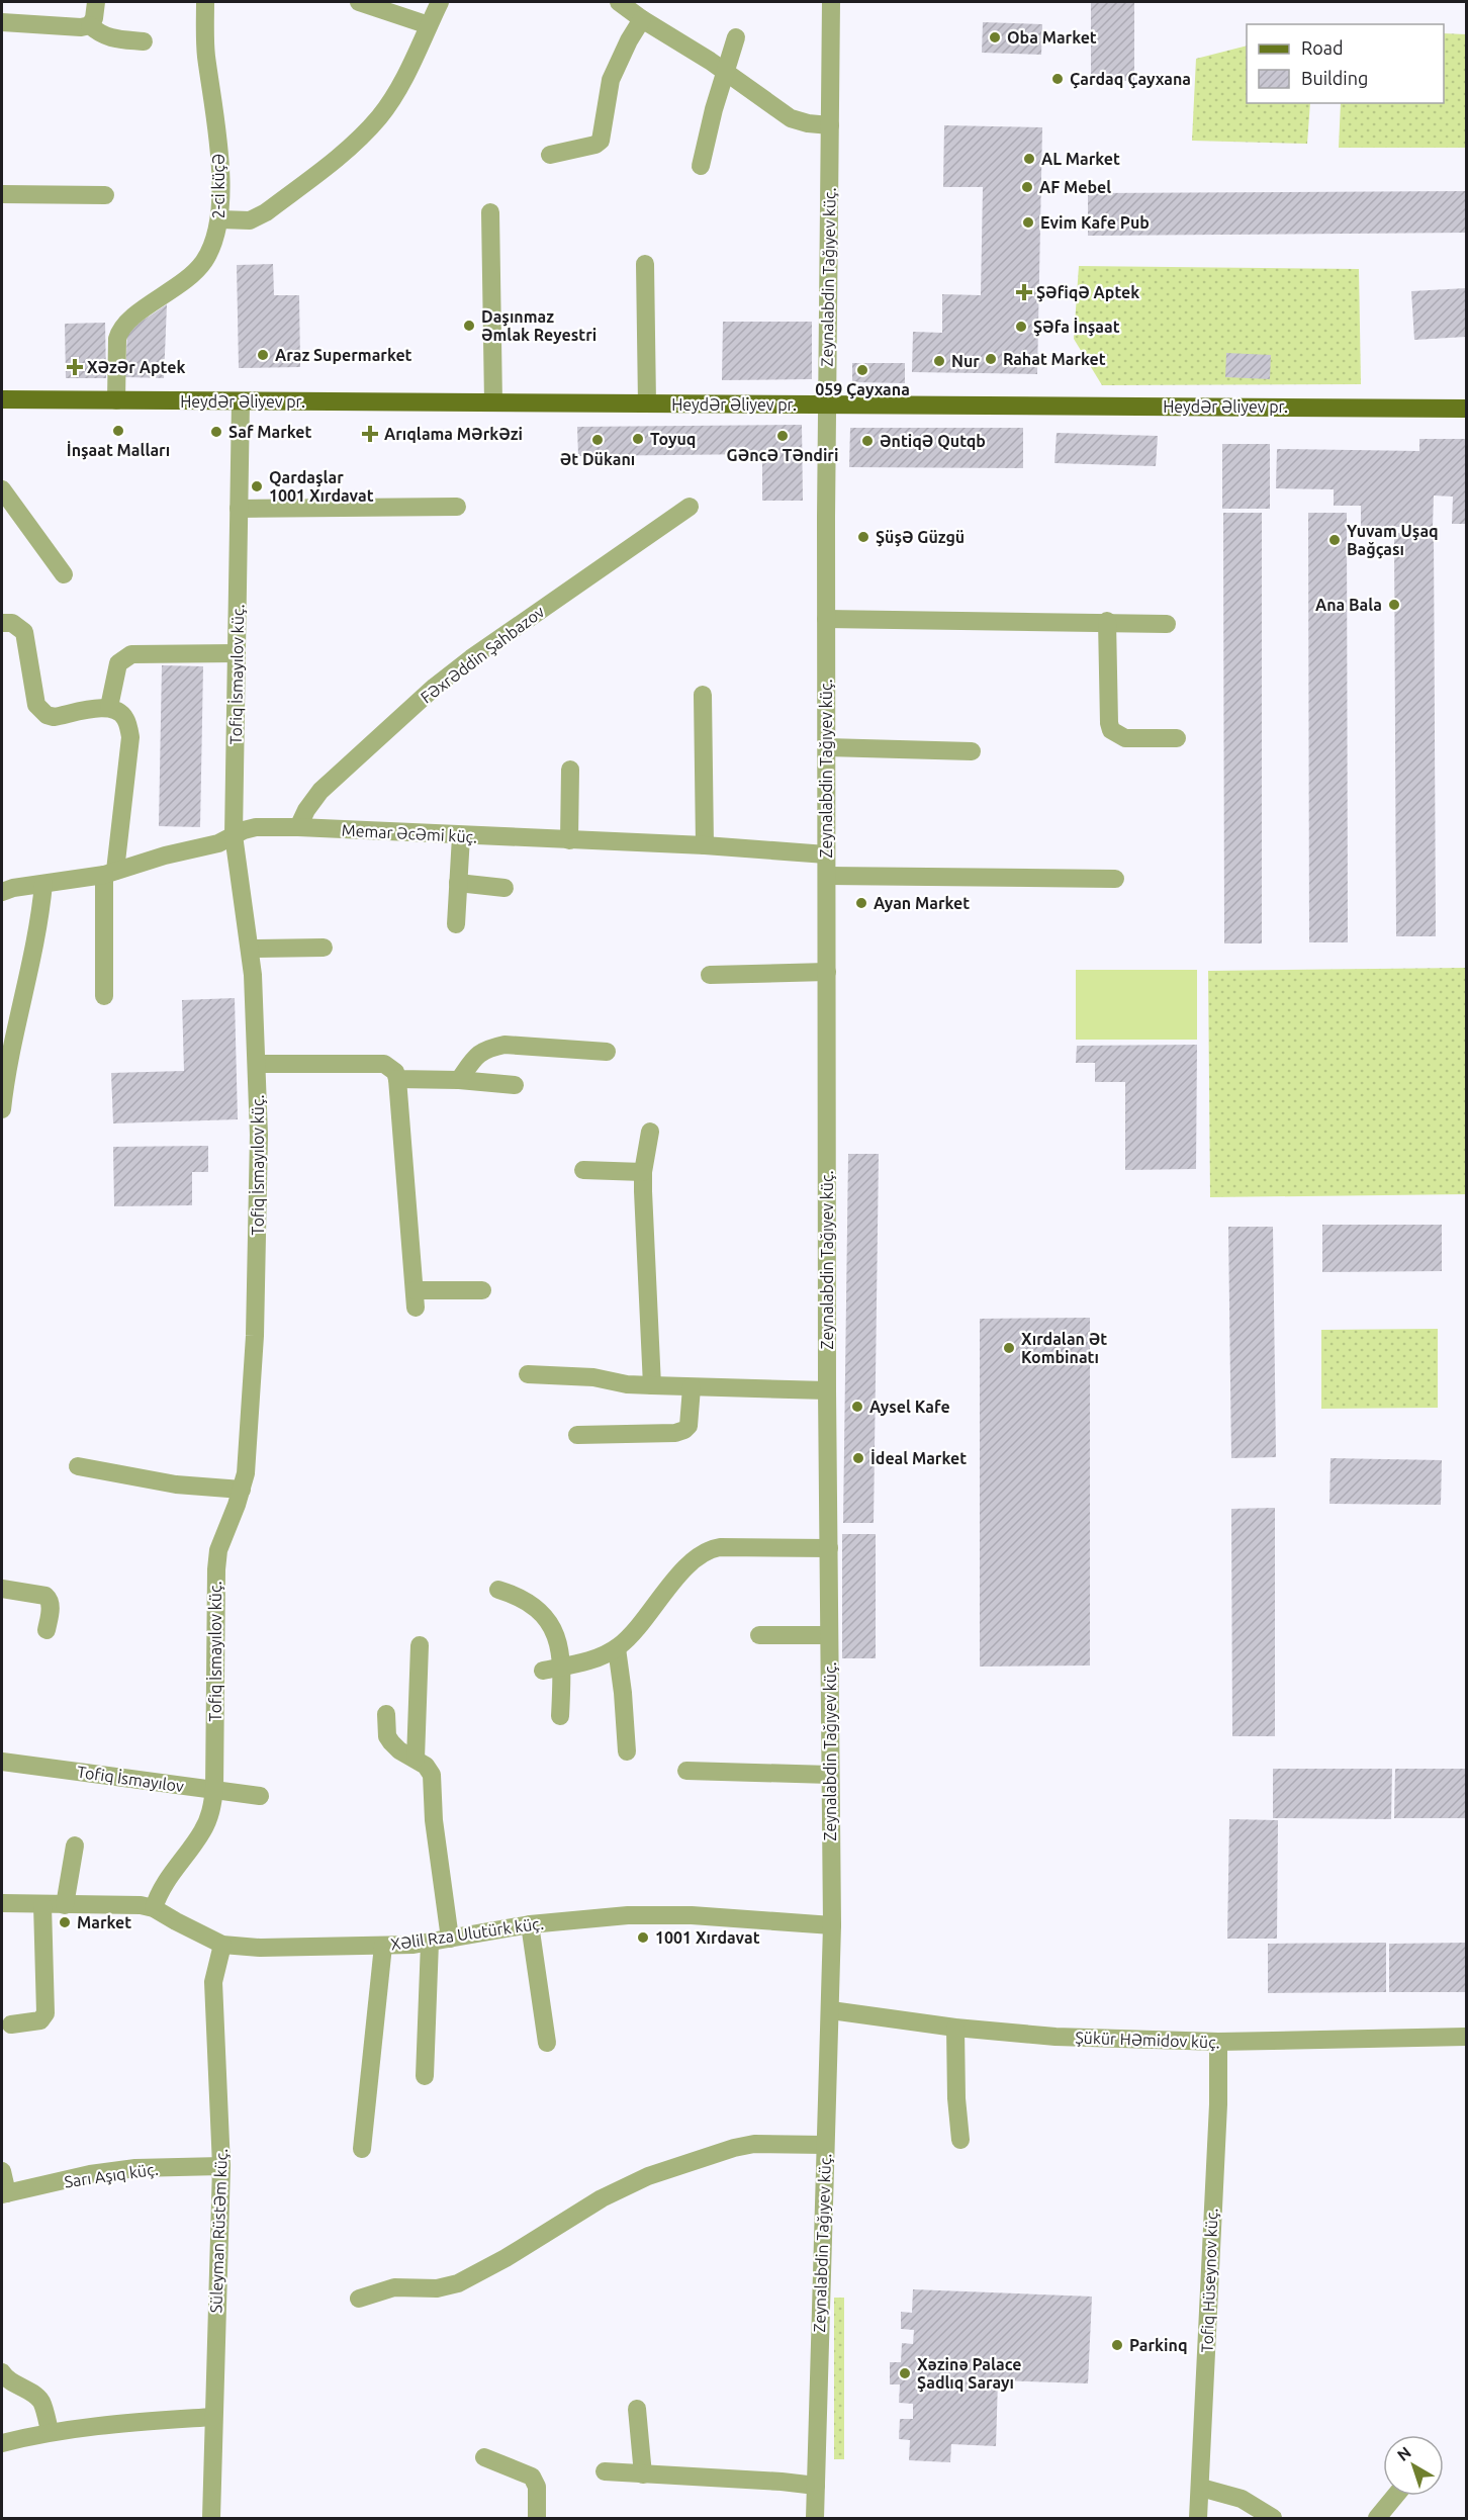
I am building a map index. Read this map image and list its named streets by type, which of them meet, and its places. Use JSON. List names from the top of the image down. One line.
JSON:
{"streets":{"main road":["Heydər Əliyev pr."],"street":["2-ci küçə","Zeynalabdin Tağıyev küç.","Fəxrəddin Şahbazov","Tofiq İsmayılov küç.","Memar Əcəmi küç.","Tofiq İsmayılov","Xəlil Rza Ulutürk küç.","Şükür Həmidov küç.","Sarı Aşıq küç.","Süleyman Rüstəm küç.","Tofiq Hüseynov küç."]},"crossings":[["2-ci küçə","Heydər Əliyev pr."],["Zeynalabdin Tağıyev küç.","Heydər Əliyev pr."],["Zeynalabdin Tağıyev küç.","Memar Əcəmi küç."],["Zeynalabdin Tağıyev küç.","Xəlil Rza Ulutürk küç."],["Zeynalabdin Tağıyev küç.","Şükür Həmidov küç."],["Heydər Əliyev pr.","Tofiq İsmayılov küç."],["Fəxrəddin Şahbazov","Memar Əcəmi küç."],["Tofiq İsmayılov küç.","Memar Əcəmi küç."],["Tofiq İsmayılov küç.","Tofiq İsmayılov"],["Tofiq İsmayılov küç.","Xəlil Rza Ulutürk küç."],["Xəlil Rza Ulutürk küç.","Süleyman Rüstəm küç."],["Şükür Həmidov küç.","Tofiq Hüseynov küç."],["Sarı Aşıq küç.","Süleyman Rüstəm küç."]],"places":{"other":["Oba Market","Çardaq Çayxana","AL Market","AF Mebel","Evim Kafe Pub","Daşınmaz Əmlak Reyestri","Şəfa İnşaat","Araz Supermarket","Rahat Market","Nur","059 Çayxana","İnşaat Malları","Saf Market","Gəncə Təndiri","Toyuq","Ət Dükanı","Əntiqə Qutqb","Qardaşlar 1001 Xırdavat","Şüşə Güzgü","Yuvam Uşaq Bağçası","Ana Bala","Ayan Market","Xırdalan Ət Kombinatı","Aysel Kafe","İdeal Market","Market","1001 Xırdavat","Parkinq","Xәzinә Palace Şadlıq Sarayı"],"health":["Şəfiqə Aptek","Xəzər Aptek","Arıqlama Mərkəzi"]},"legend":["Road","Building"],"north":"top left"}
